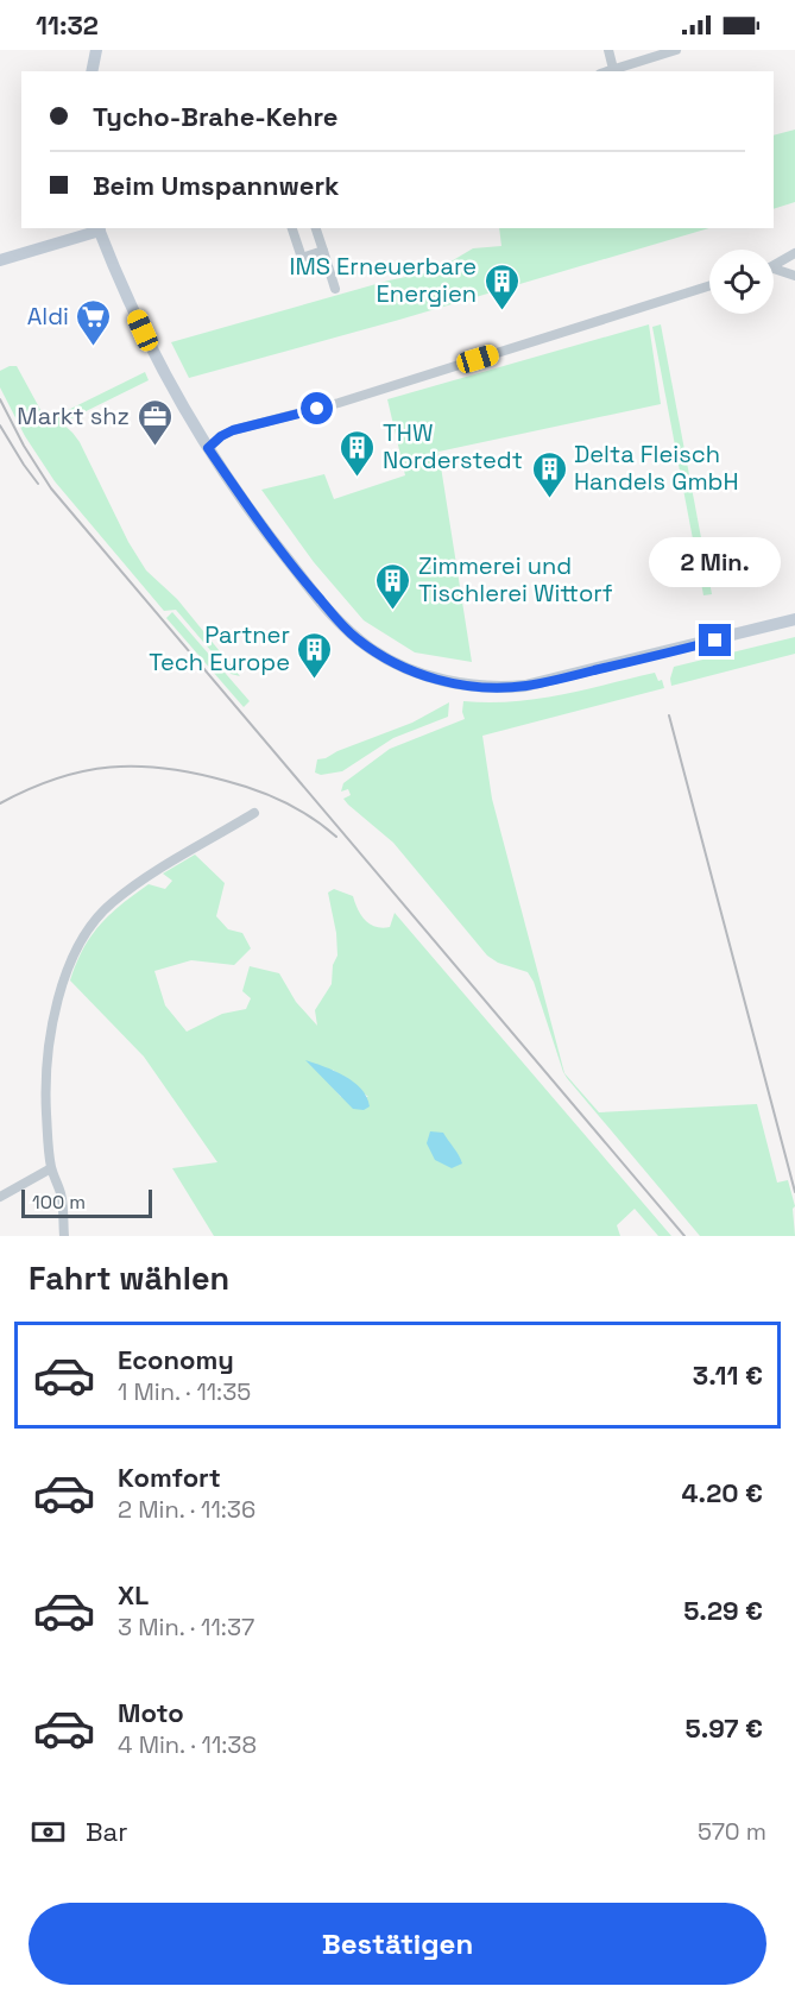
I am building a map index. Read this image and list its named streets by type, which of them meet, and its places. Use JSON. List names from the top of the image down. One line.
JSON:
{"places":{"building":["IMS Erneuerbare Energien","THW Norderstedt","Delta Fleisch Handels GmbH","Zimmerei und Tischlerei Wittorf","Partner Tech Europe"],"supermarket":["Aldi"],"office":["Markt shz"]},"scale_bar":"100 m","page":{"status":"11:32","banner":["Tycho-Brahe-Kehre","Beim Umspannwerk"],"bubble":"2 Min.","scale":"100 m","heading":"Fahrt wählen","list":[{"name":"Economy","note":"1 Min. · 11:35","value":"3.11 €"},{"name":"Komfort","note":"2 Min. · 11:36","value":"4.20 €"},{"name":"XL","note":"3 Min. · 11:37","value":"5.29 €"},{"name":"Moto","note":"4 Min. · 11:38","value":"5.97 €"}],"pay":["Bar","570 m"],"buttons":"Bestätigen"}}
